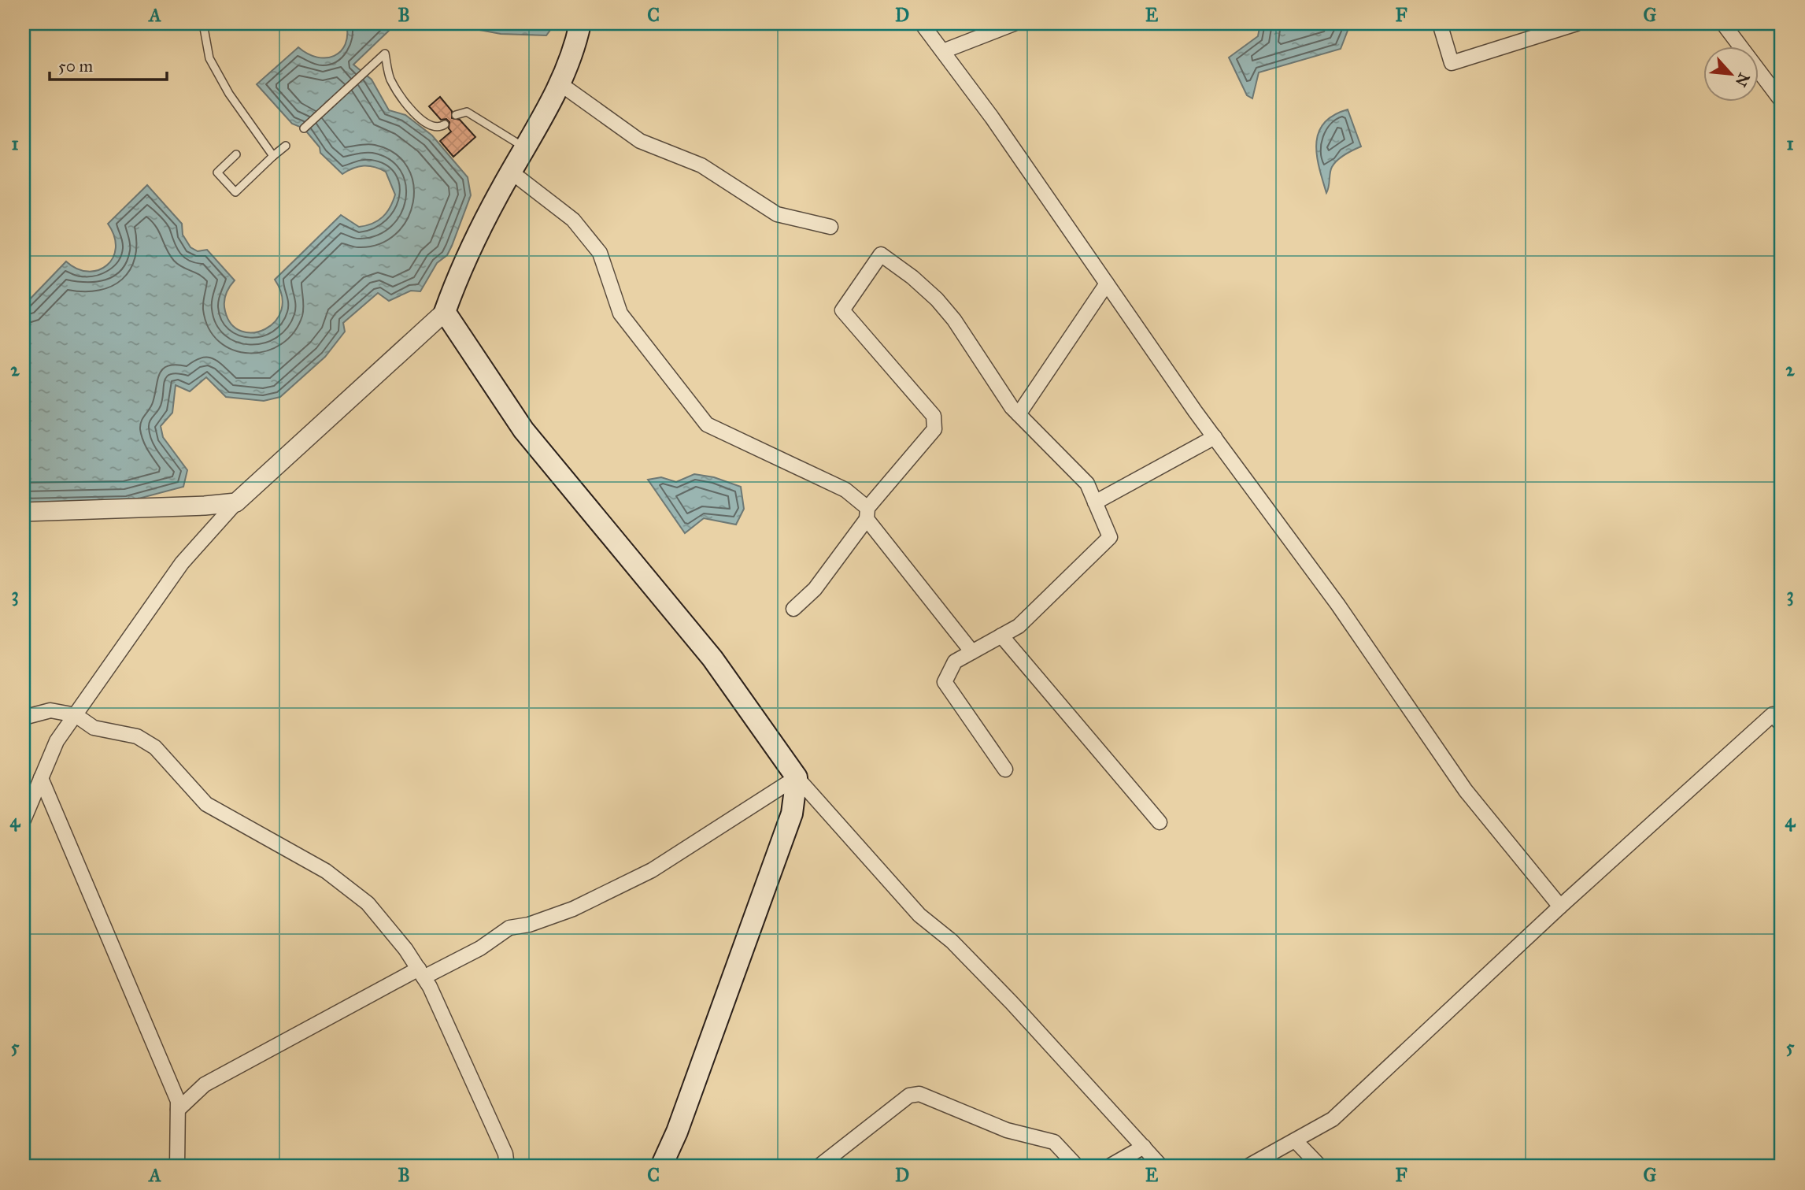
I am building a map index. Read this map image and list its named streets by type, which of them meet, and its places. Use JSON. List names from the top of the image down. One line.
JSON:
{"scale_bar":"50 m","north":"bottom right","grid":{"columns":["A","B","C","D","E","F","G"],"rows":["1","2","3","4","5"]}}
